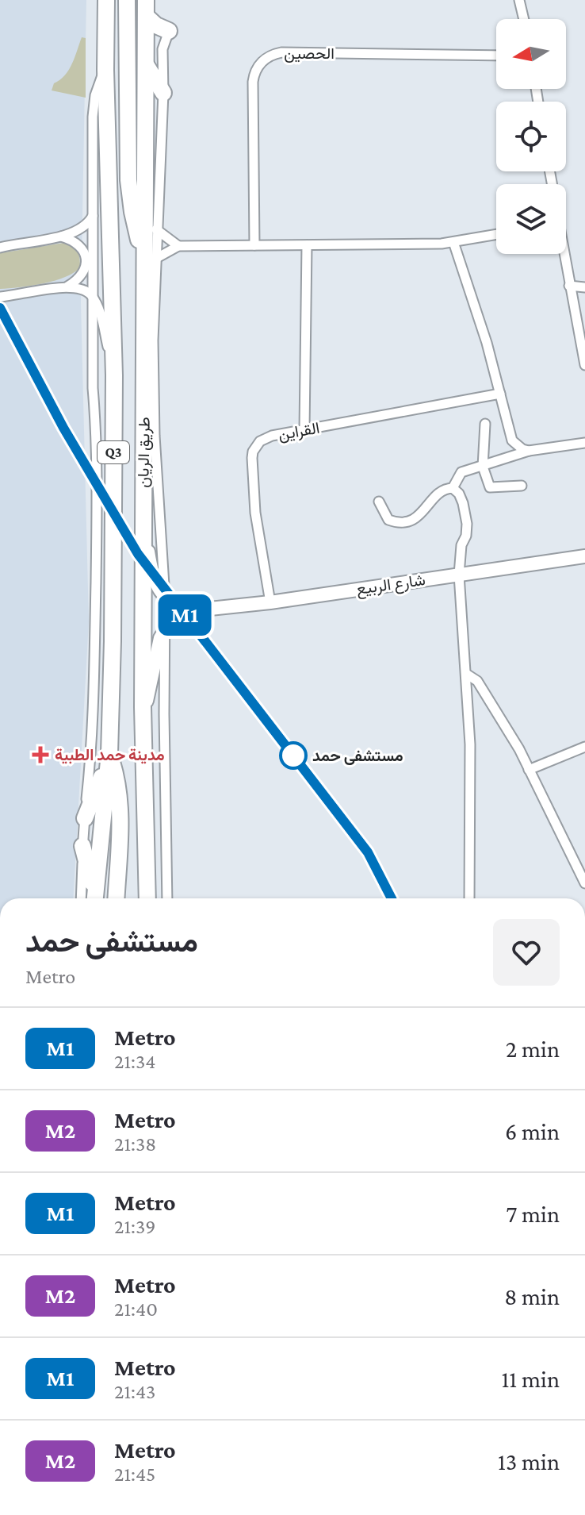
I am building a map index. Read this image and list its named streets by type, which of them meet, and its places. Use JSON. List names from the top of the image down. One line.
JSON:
{"streets":{"highway":["Q3","طريق الريان"],"street":["الحصين","القراين","شارع الربيع"]},"crossings":[["القراين","شارع الربيع"],["طريق الريان","شارع الربيع"]],"places":{"health":["مدينة حمد الطبية"],"other":["مستشفى حمد"]},"lines":["metro line M1"],"north":"left","page":{"on_map":"M1","heading":["مستشفى حمد","Metro"],"list":[{"mark":"M1","name":"Metro","note":"21:34","value":"2 min"},{"mark":"M2","name":"Metro","note":"21:38","value":"6 min"},{"mark":"M1","name":"Metro","note":"21:39","value":"7 min"},{"mark":"M2","name":"Metro","note":"21:40","value":"8 min"},{"mark":"M1","name":"Metro","note":"21:43","value":"11 min"},{"mark":"M2","name":"Metro","note":"21:45","value":"13 min"}]}}
